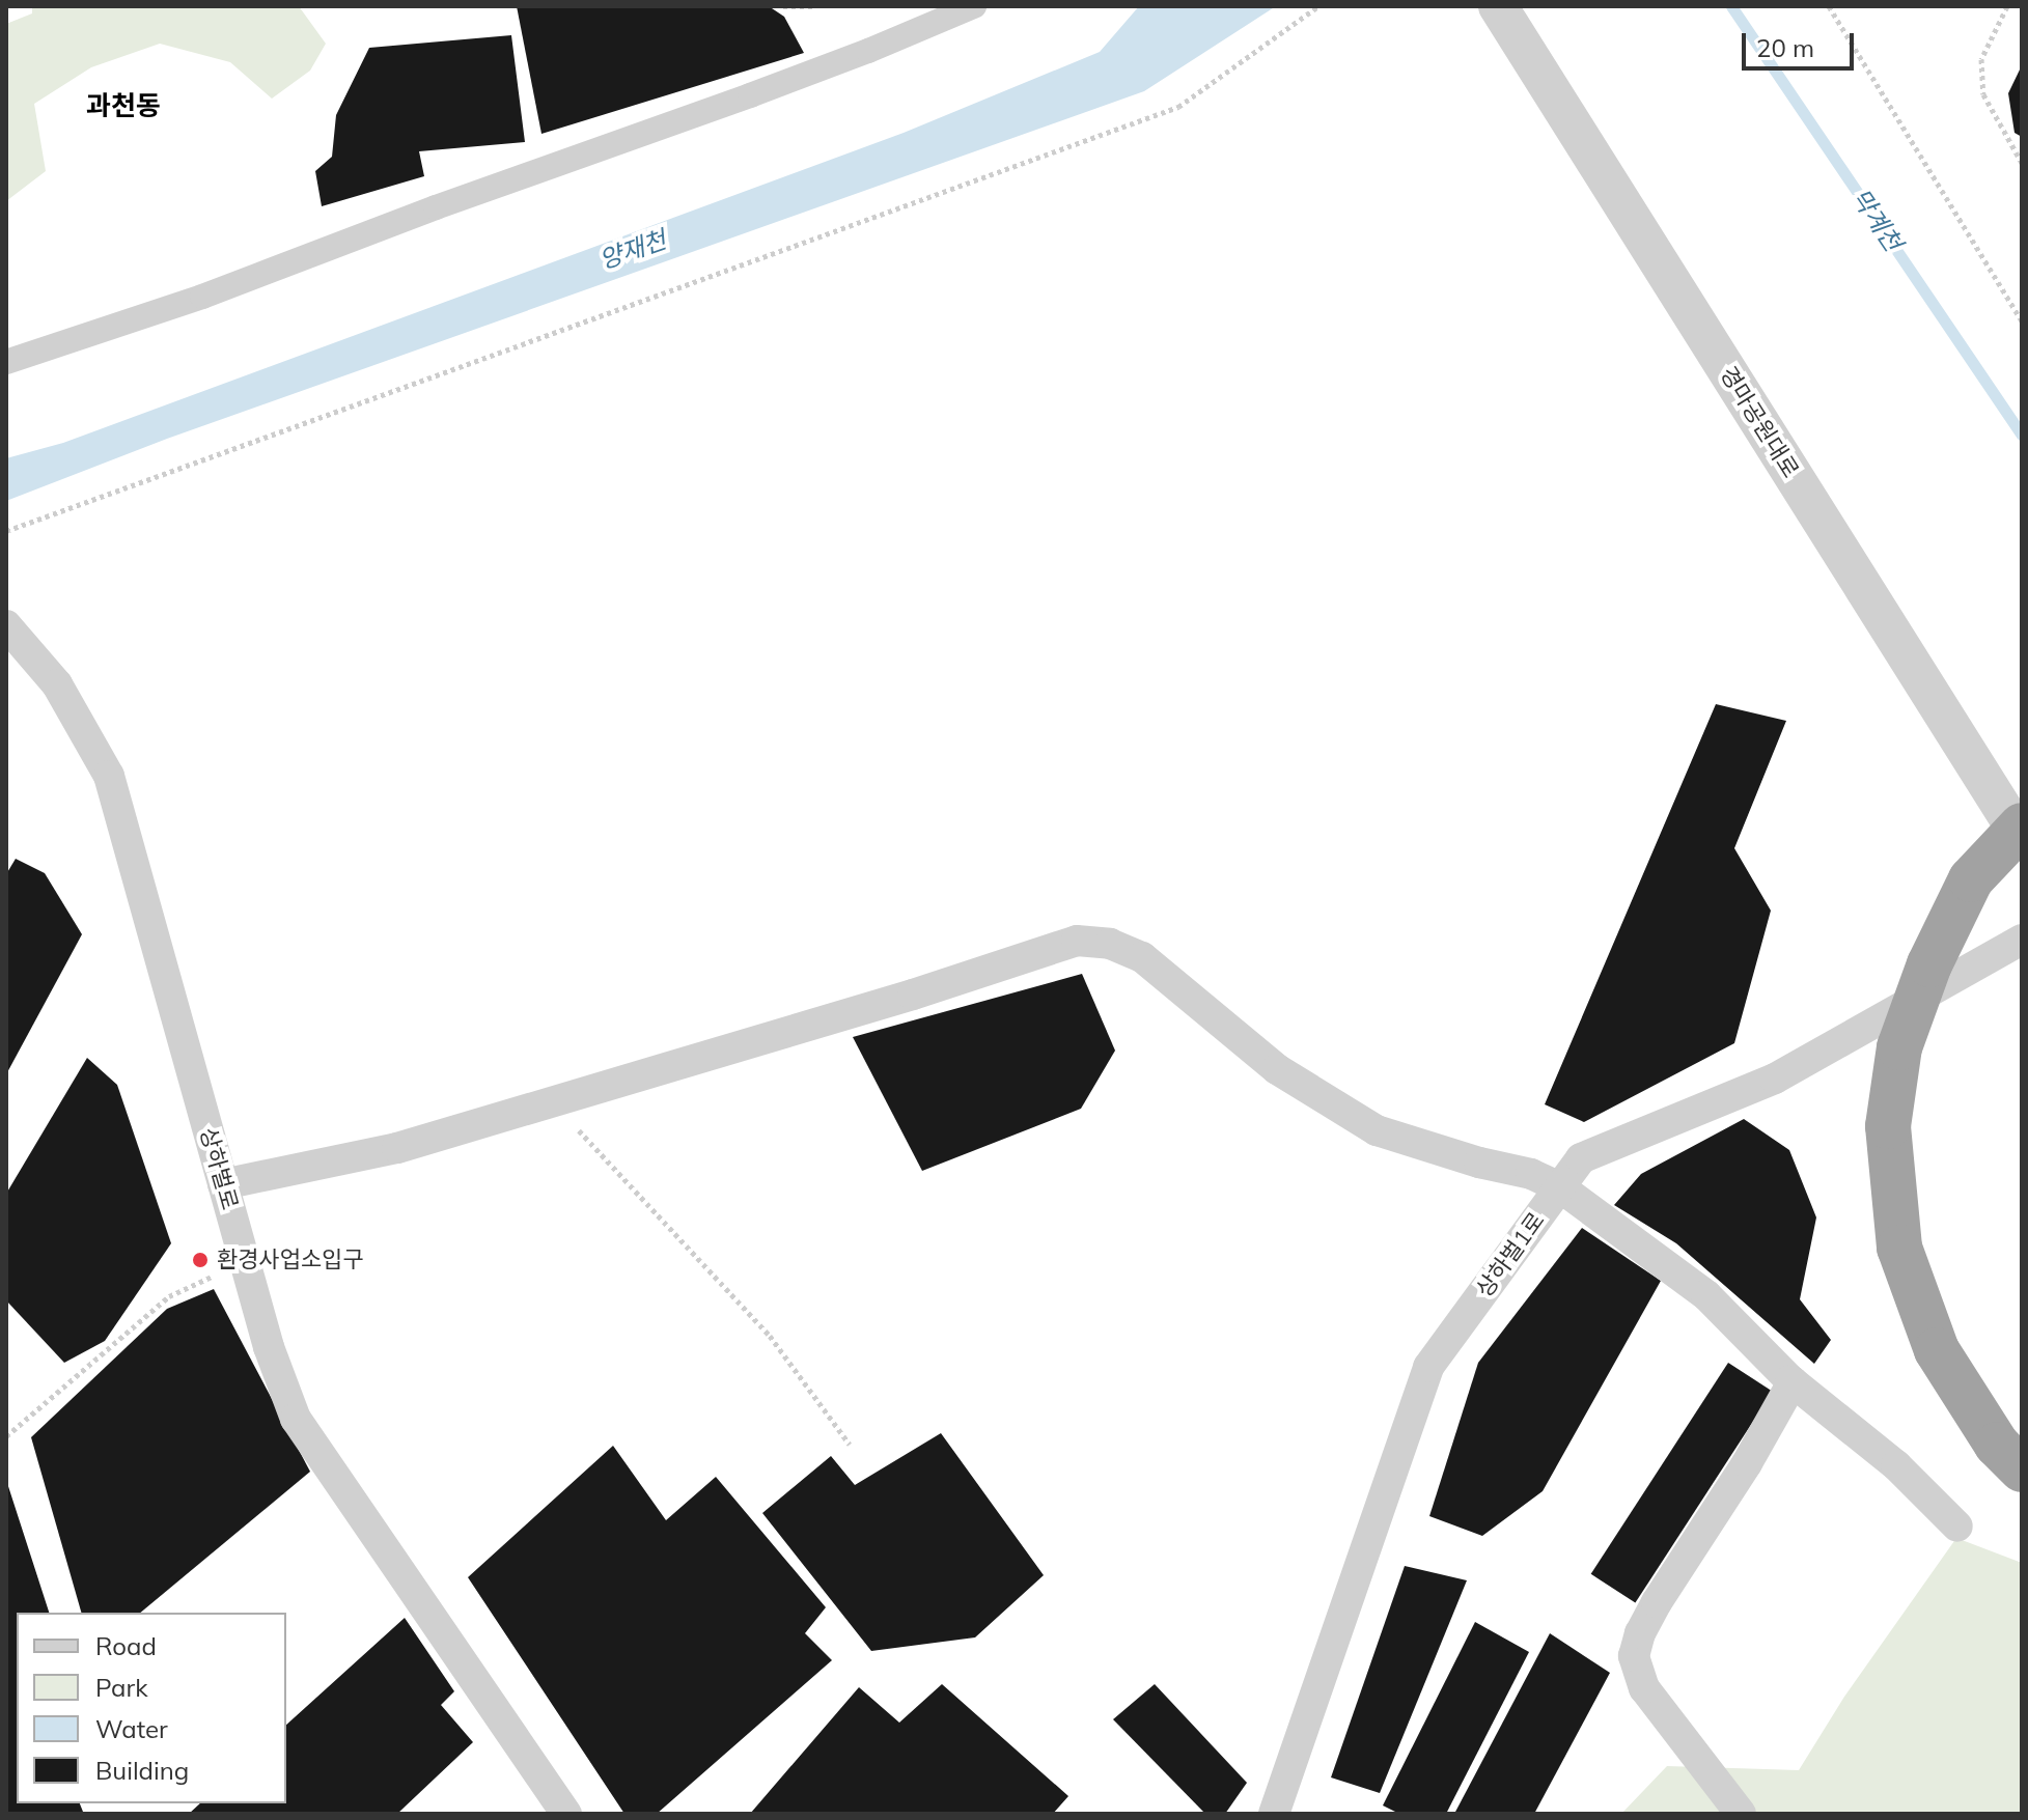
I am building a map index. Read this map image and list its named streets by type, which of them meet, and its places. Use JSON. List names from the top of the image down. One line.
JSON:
{"streets":{"street":["경마공원대로","상하벌로","상하벌1로"]},"districts":["과천동"],"water":["막계천","양재천"],"places":["환경사업소입구"],"legend":["Road","Park","Water","Building"],"scale_bar":"20 m"}
